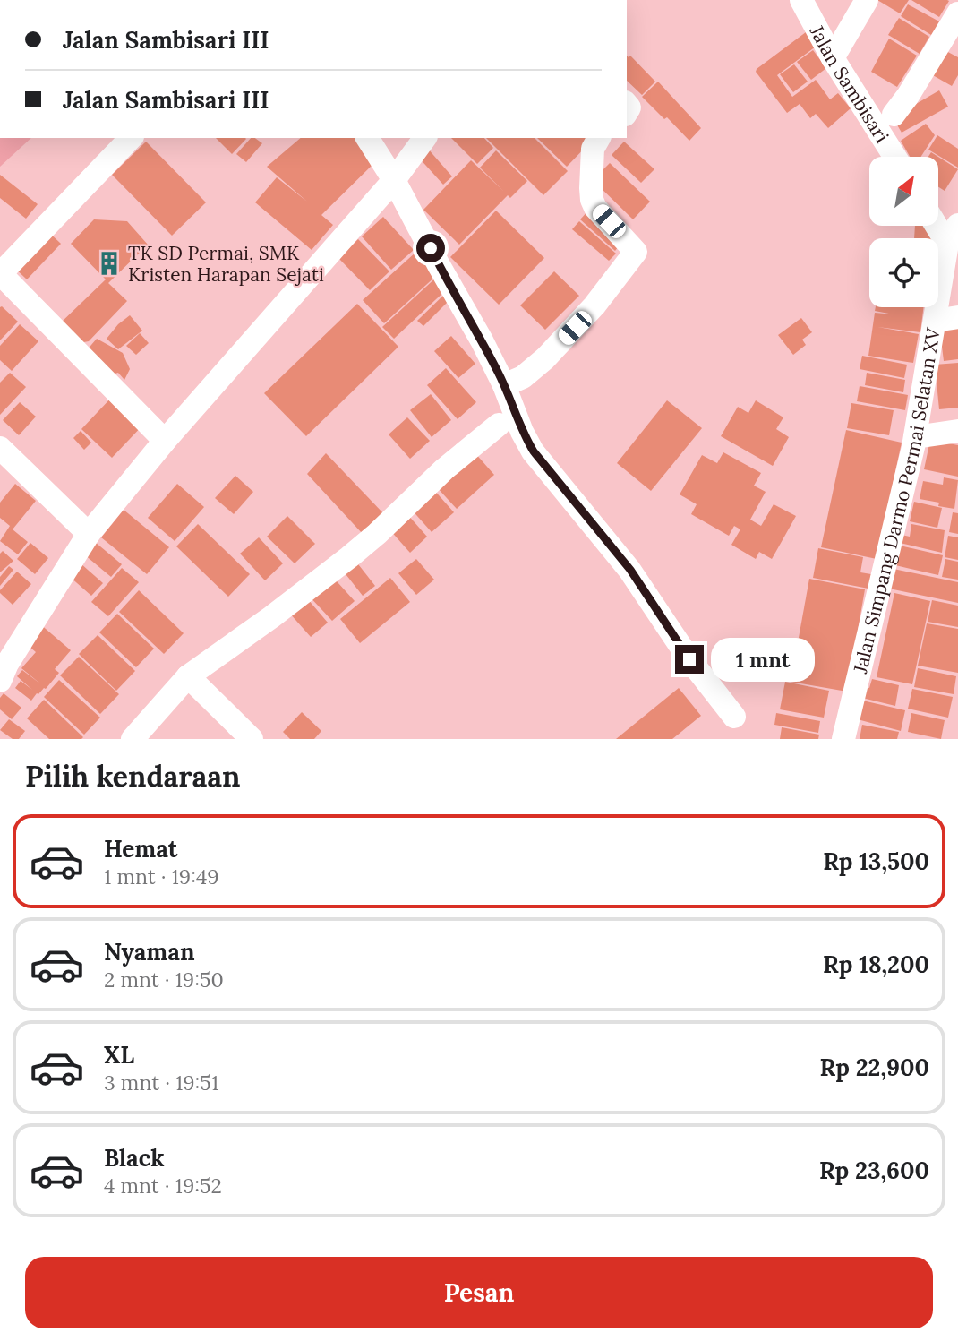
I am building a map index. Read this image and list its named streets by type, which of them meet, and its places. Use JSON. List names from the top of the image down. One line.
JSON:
{"streets":{"street":["Jalan Sambisari","Jalan Simpang Darmo Permai Selatan XV"]},"places":{"building":["TK SD Permai, SMK Kristen Harapan Sejati"]},"north":"top right","page":{"banner":["Jalan Sambisari III","Jalan Sambisari III"],"bubble":"1 mnt","heading":"Pilih kendaraan","list":[{"name":"Hemat","note":"1 mnt · 19:49","value":"Rp 13,500"},{"name":"Nyaman","note":"2 mnt · 19:50","value":"Rp 18,200"},{"name":"XL","note":"3 mnt · 19:51","value":"Rp 22,900"},{"name":"Black","note":"4 mnt · 19:52","value":"Rp 23,600"}],"buttons":"Pesan"}}
